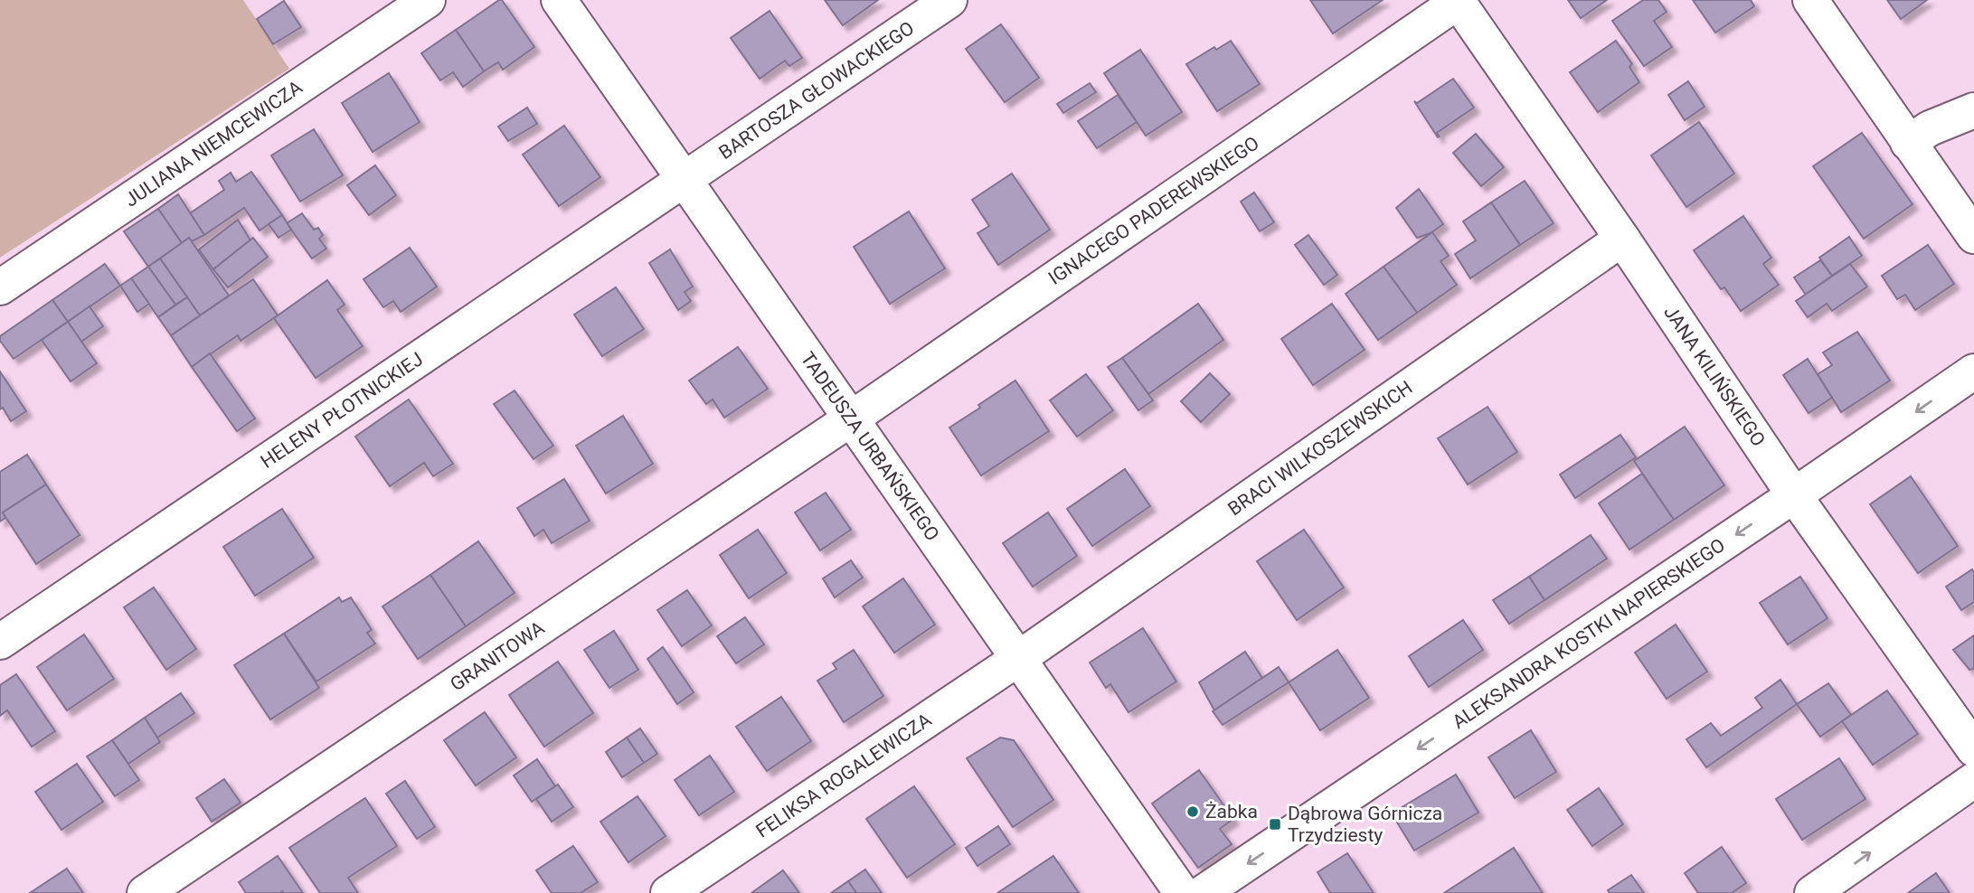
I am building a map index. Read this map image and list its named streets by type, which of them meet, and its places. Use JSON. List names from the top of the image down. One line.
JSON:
{"streets":{"street":["BARTOSZA GŁOWACKIEGO","JULIANA NIEMCEWICZA","IGNACEGO PADEREWSKIEGO","JANA KILIŃSKIEGO","HELENY PŁOTNICKIEJ","TADEUSZA URBAŃSKIEGO","BRACI WILKOSZEWSKICH","ALEKSANDRA KOSTKI NAPIERSKIEGO","GRANITOWA","FELIKSA ROGALEWICZA"]},"crossings":[["BARTOSZA GŁOWACKIEGO","HELENY PŁOTNICKIEJ"],["BARTOSZA GŁOWACKIEGO","TADEUSZA URBAŃSKIEGO"],["IGNACEGO PADEREWSKIEGO","JANA KILIŃSKIEGO"],["IGNACEGO PADEREWSKIEGO","TADEUSZA URBAŃSKIEGO"],["IGNACEGO PADEREWSKIEGO","GRANITOWA"],["JANA KILIŃSKIEGO","BRACI WILKOSZEWSKICH"],["JANA KILIŃSKIEGO","ALEKSANDRA KOSTKI NAPIERSKIEGO"],["HELENY PŁOTNICKIEJ","TADEUSZA URBAŃSKIEGO"],["TADEUSZA URBAŃSKIEGO","BRACI WILKOSZEWSKICH"],["TADEUSZA URBAŃSKIEGO","GRANITOWA"],["TADEUSZA URBAŃSKIEGO","FELIKSA ROGALEWICZA"],["BRACI WILKOSZEWSKICH","FELIKSA ROGALEWICZA"]],"one_way":["ALEKSANDRA KOSTKI NAPIERSKIEGO"],"places":{"other":["Żabka"],"transit":["Dąbrowa Górnicza Trzydziesty"]}}
